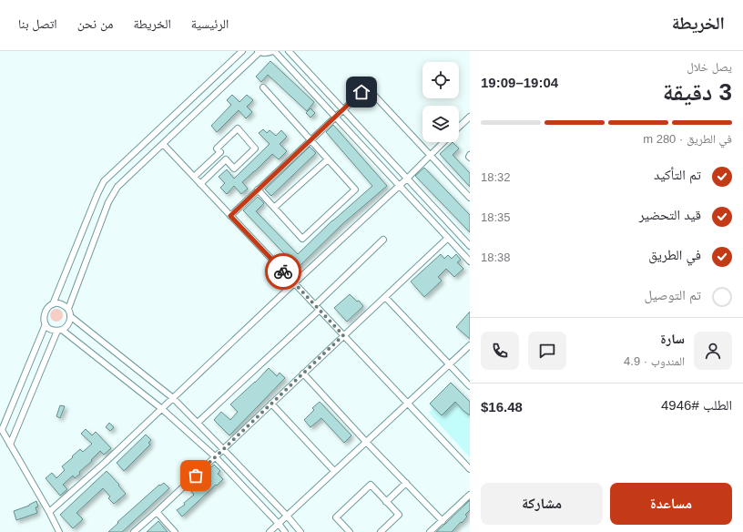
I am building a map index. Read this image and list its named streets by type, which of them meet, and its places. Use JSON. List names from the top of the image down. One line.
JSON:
{"page":{"header":"الخريطة","nav":["الرئيسية","الخريطة","من نحن","اتصل بنا"],"heading":["3 دقيقة","يصل خلال","19:04–19:09"],"panel":["سارة","المندوب · 4.9","الطلب #4946","$16.48"],"bar":"في الطريق · 280 m","list":[["تم التأكيد","18:32"],["قيد التحضير","18:35"],["في الطريق","18:38"],"تم التوصيل"],"buttons":["مساعدة","مشاركة"]}}
